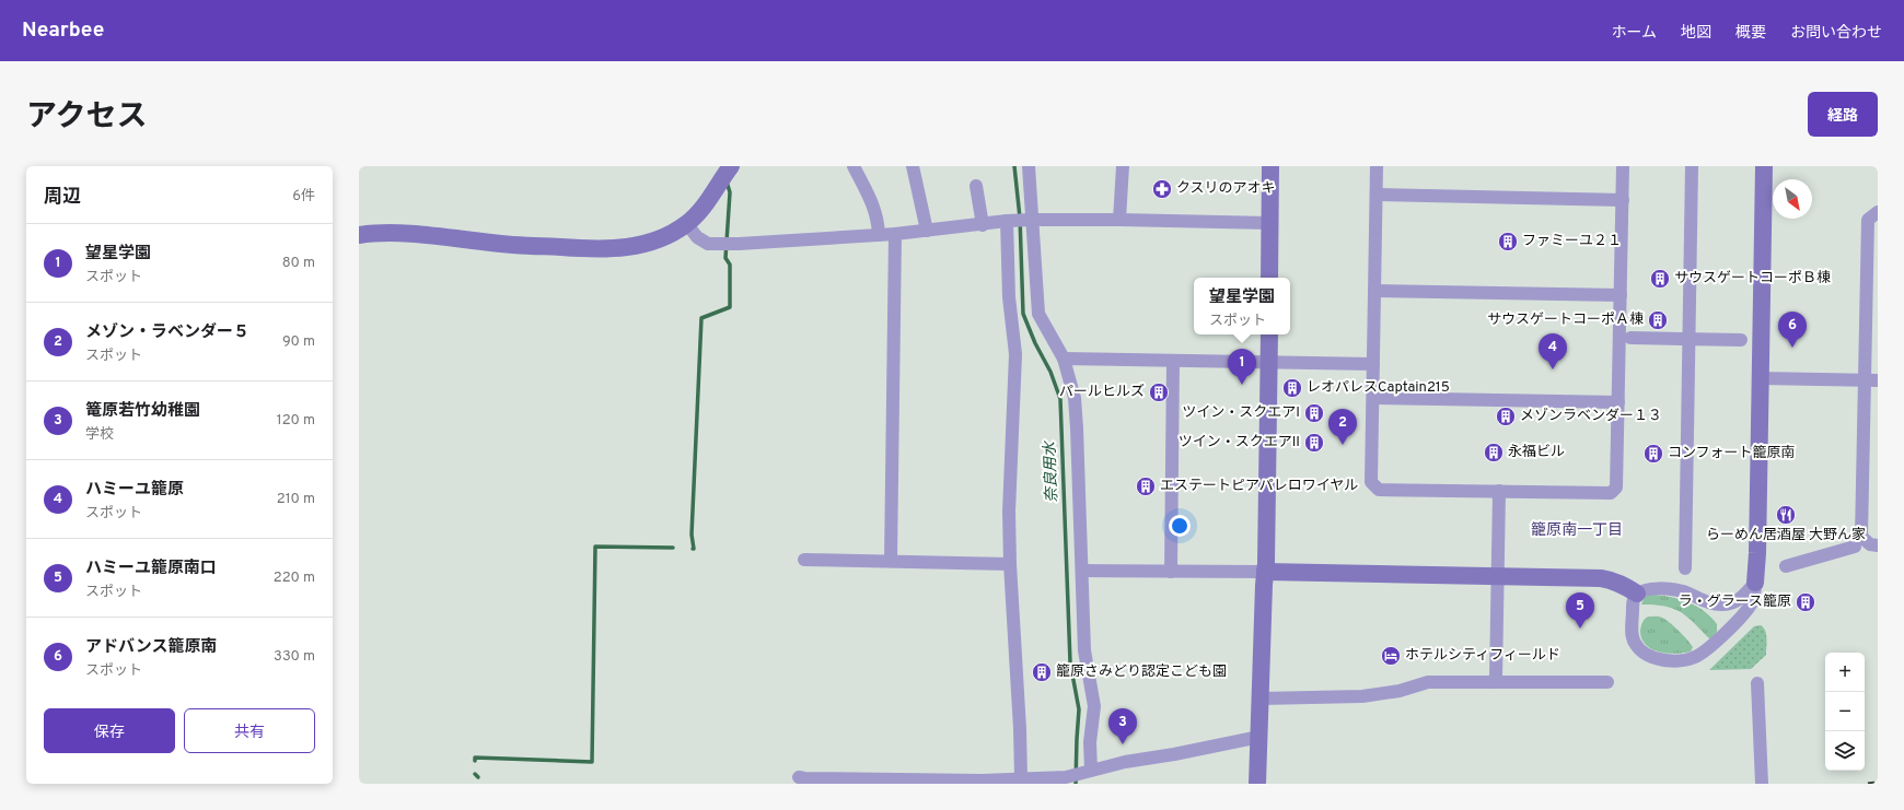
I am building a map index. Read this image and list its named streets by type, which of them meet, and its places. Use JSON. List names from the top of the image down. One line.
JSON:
{"districts":["籠原南一丁目"],"water":["奈良用水"],"places":{"pharmacy":["クスリのアオキ"],"building":["ファミーユ２１","サウスゲートコーポＢ棟","サウスゲートコーポＡ棟","レオパレスCaptain215","パールヒルズ","ツイン・スクエアI","メゾンラベンダー１３","ツイン・スクエアII","永福ビル","コンフォート籠原南","エステートピアパレロワイヤル","ラ・グラース籠原","籠原さみどり認定こども園"],"restaurant":["らーめん居酒屋 大野ん家"],"hotel":["ホテルシティフィールド"]},"north":"bottom right","page":{"header":"Nearbee","nav":["ホーム","地図","概要","お問い合わせ"],"title":"アクセス","buttons":["経路",["保存","共有"]],"heading":["周辺","6件"],"list":[{"mark":"1","name":"望星学園","note":"スポット","value":"80 m"},{"mark":"2","name":"メゾン・ラベンダー５","note":"スポット","value":"90 m"},{"mark":"3","name":"篭原若竹幼稚園","note":"学校","value":"120 m"},{"mark":"4","name":"ハミーユ籠原","note":"スポット","value":"210 m"},{"mark":"5","name":"ハミーユ籠原南口","note":"スポット","value":"220 m"},{"mark":"6","name":"アドバンス籠原南","note":"スポット","value":"330 m"}],"popup":["望星学園","スポット"],"pins":["6","4","1","2","5","3"],"map_buttons":["+","−"]}}
